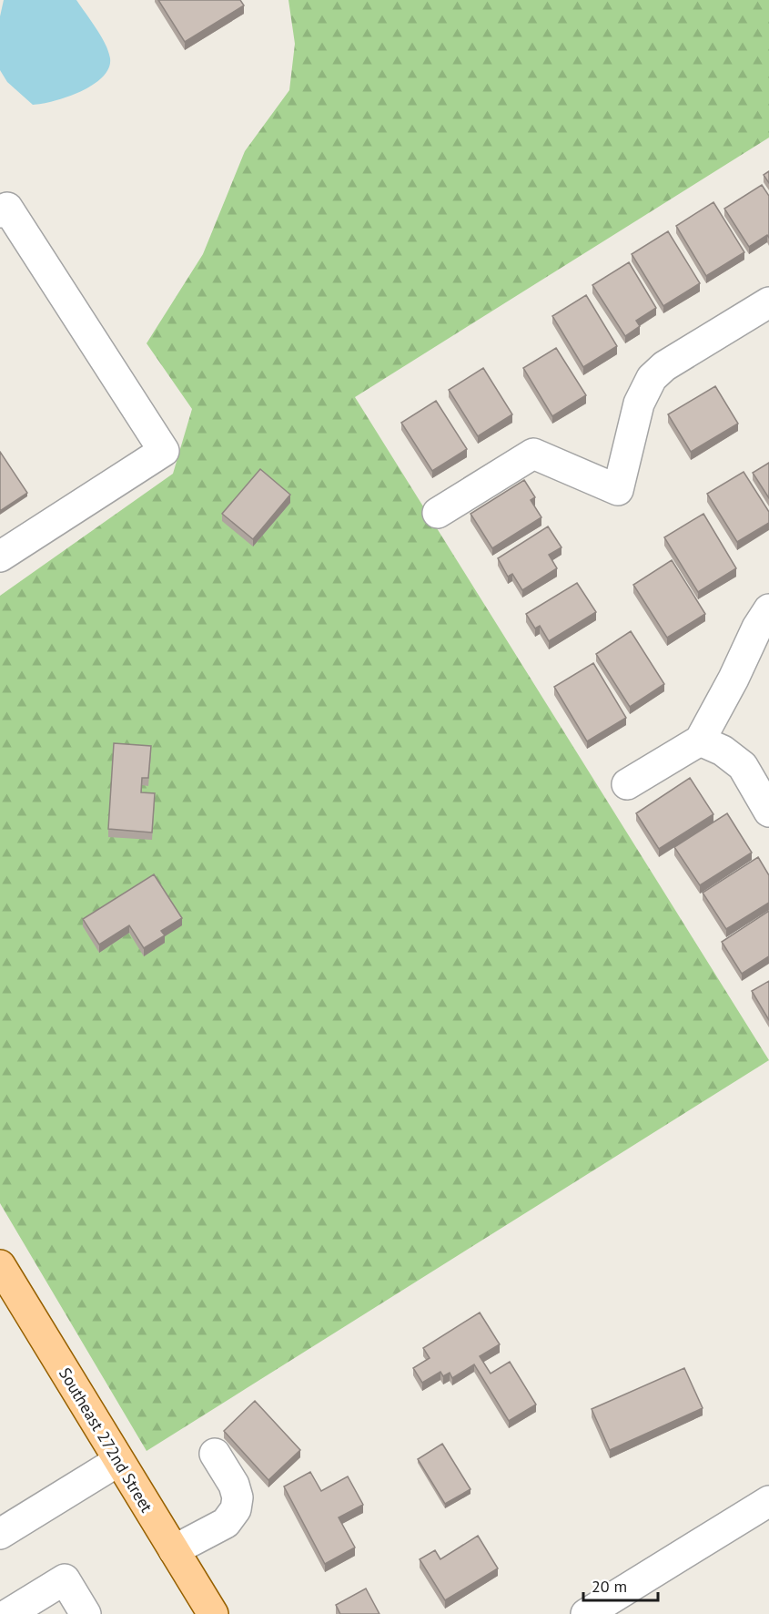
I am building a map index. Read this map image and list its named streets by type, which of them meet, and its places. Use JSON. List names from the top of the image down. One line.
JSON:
{"streets":{"main road":["Southeast 272nd Street"]},"scale_bar":"20 m"}
